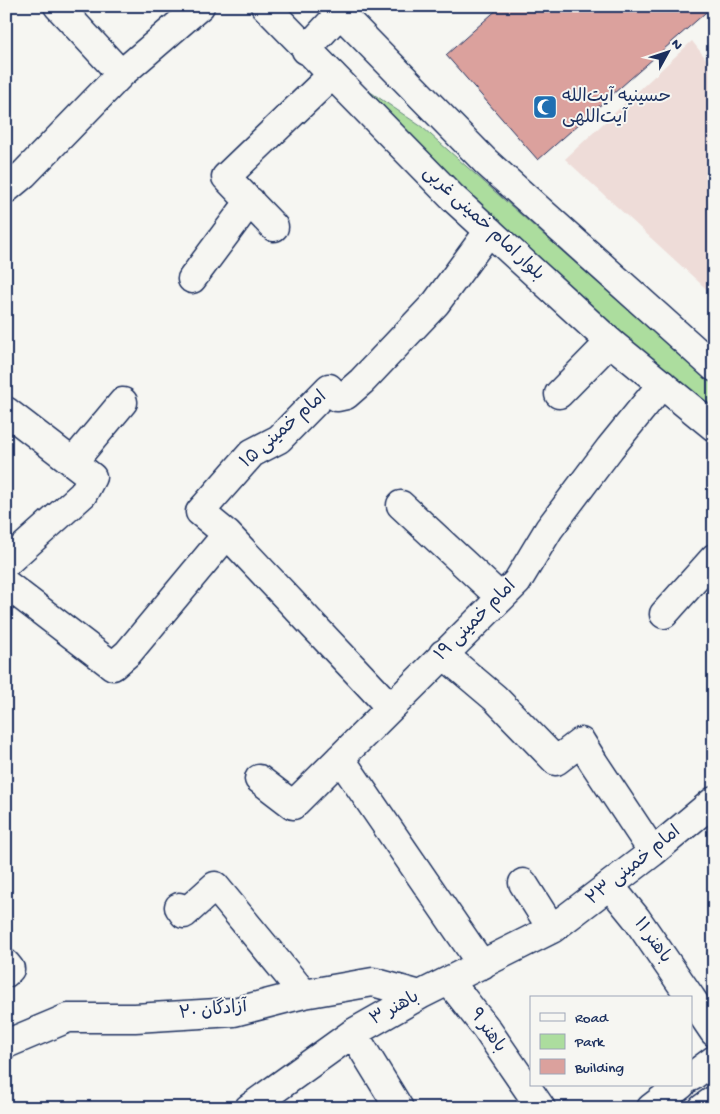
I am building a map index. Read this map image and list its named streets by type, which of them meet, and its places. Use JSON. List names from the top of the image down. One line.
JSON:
{"streets":{"street":["بلوار امام خمینی غربی","امام خمینی ۱۵","امام خمینی ۱۹","امام خمینی ۲۳","باهنر ۱۱","باهنر ۳","آزادگان ۲۰","باهنر ۹"]},"crossings":[["بلوار امام خمینی غربی","امام خمینی ۱۵"],["بلوار امام خمینی غربی","امام خمینی ۱۹"],["امام خمینی ۲۳","باهنر ۱۱"],["امام خمینی ۲۳","باهنر ۳"],["باهنر ۳","آزادگان ۲۰"],["باهنر ۳","باهنر ۹"]],"places":{"mosque":["حسینیه آیت‌الله آیت‌اللهی"]},"legend":["Road","Park","Building"],"north":"top right"}
